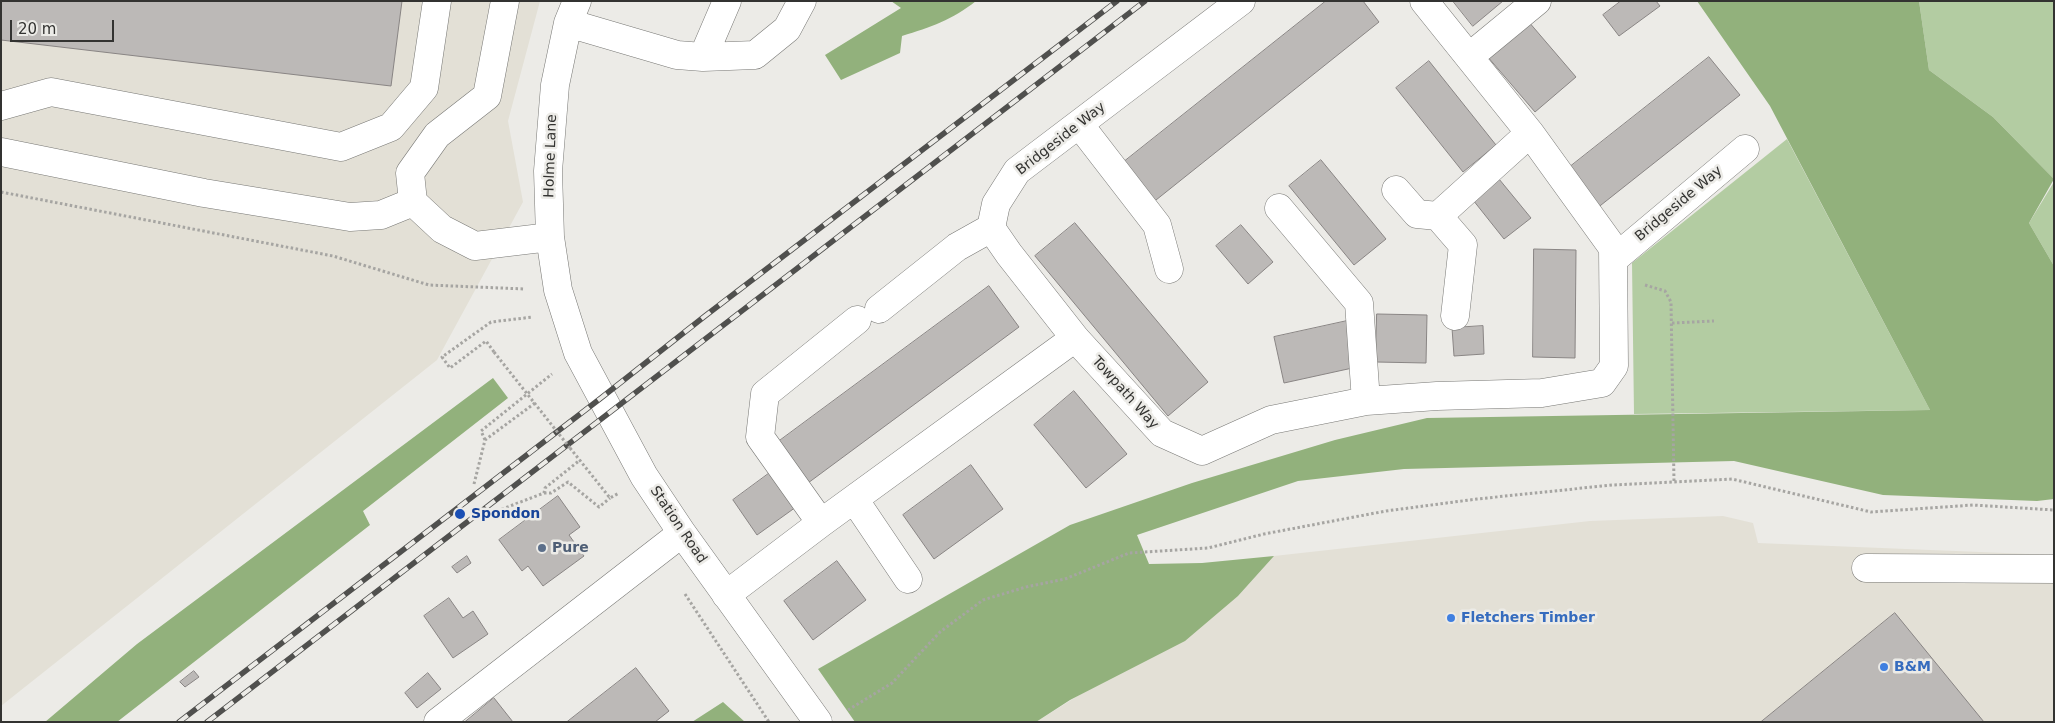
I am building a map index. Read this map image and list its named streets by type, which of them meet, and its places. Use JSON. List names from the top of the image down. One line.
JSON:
{"streets":{"street":["Bridgeside Way","Holme Lane","Towpath Way","Station Road"]},"crossings":[["Bridgeside Way","Towpath Way"],["Holme Lane","Station Road"]],"places":["Spondon","Pure","Fletchers Timber","B&M"],"scale_bar":"20 m"}
